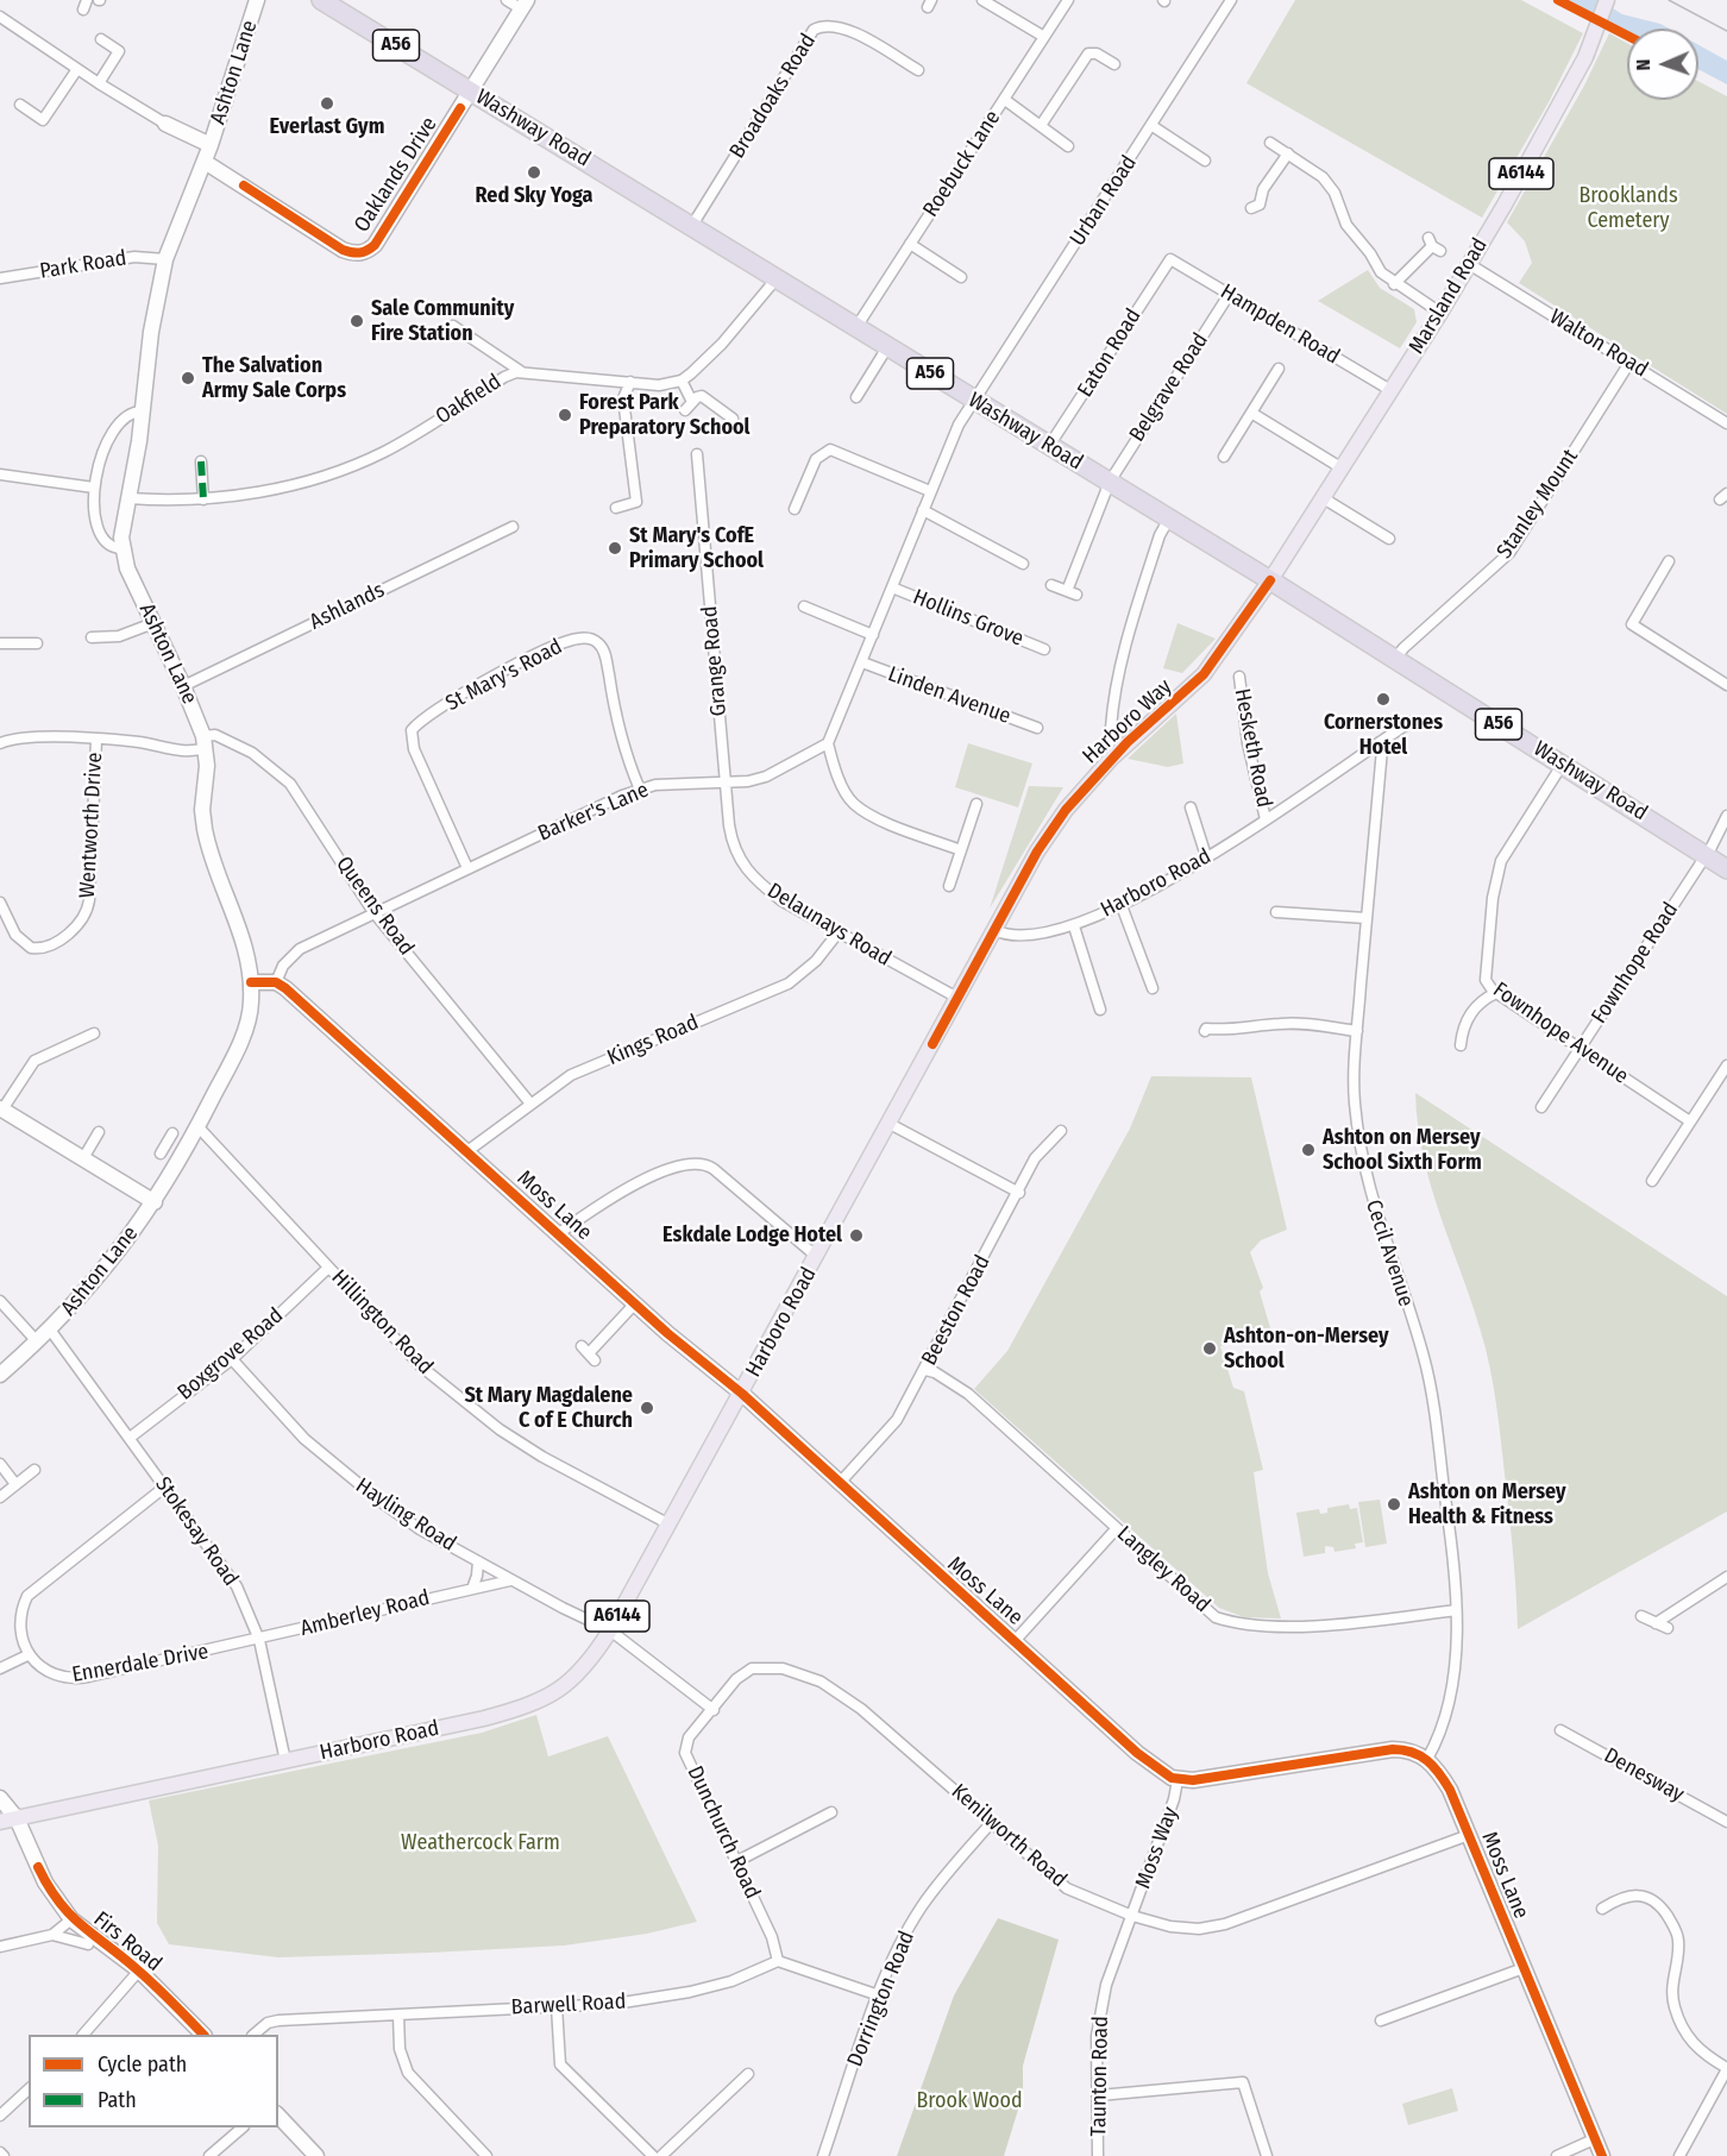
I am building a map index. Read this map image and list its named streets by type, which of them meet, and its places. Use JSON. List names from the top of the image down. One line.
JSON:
{"streets":{"highway":["A56","Washway Road"],"main road":["A6144","Marsland Road","Harboro Way","Harboro Road"],"street":["Ashton Lane","Broadoaks Road","Roebuck Lane","Oaklands Drive","Urban Road","Park Road","Hampden Road","Walton Road","Eaton Road","Belgrave Road","Oakfield","Stanley Mount","Ashlands","Hollins Grove","Grange Road","St Mary's Road","Linden Avenue","Hesketh Road","Barker's Lane","Wentworth Drive","Queens Road","Delaunays Road","Fownhope Road","Fownhope Avenue","Kings Road","Moss Lane","Cecil Avenue","Beeston Road","Hillington Road","Boxgrove Road","Hayling Road","Stokesay Road","Langley Road","Amberley Road","Ennerdale Drive","Denesway","Dunchurch Road","Kenilworth Road","Moss Way","Firs Road","Dorrington Road","Barwell Road","Taunton Road"]},"crossings":[["Ashton Lane","Oaklands Drive"],["Ashton Lane","Park Road"],["Ashton Lane","Oakfield"],["Ashton Lane","Ashlands"],["Ashton Lane","Queens Road"],["Ashton Lane","Hillington Road"],["Ashton Lane","Stokesay Road"],["Broadoaks Road","Washway Road"],["Washway Road","Roebuck Lane"],["Washway Road","Oaklands Drive"],["Washway Road","Urban Road"],["Washway Road","Marsland Road"],["Washway Road","Eaton Road"],["Washway Road","Belgrave Road"],["Washway Road","Stanley Mount"],["Washway Road","Harboro Way"],["Washway Road","Fownhope Road"],["Washway Road","Fownhope Avenue"],["Marsland Road","Hampden Road"],["Marsland Road","Walton Road"],["Marsland Road","Harboro Way"],["Hampden Road","Eaton Road"],["Hampden Road","Belgrave Road"],["Walton Road","Stanley Mount"],["Grange Road","Barker's Lane"],["Grange Road","Delaunays Road"],["St Mary's Road","Barker's Lane"],["Harboro Way","Harboro Road"],["Hesketh Road","Harboro Road"],["Barker's Lane","Queens Road"],["Barker's Lane","Delaunays Road"],["Barker's Lane","Moss Lane"],["Wentworth Drive","Queens Road"],["Harboro Road","Delaunays Road"],["Harboro Road","Moss Lane"],["Harboro Road","Cecil Avenue"],["Harboro Road","Hillington Road"],["Harboro Road","Hayling Road"],["Harboro Road","Stokesay Road"],["Harboro Road","Firs Road"],["Queens Road","Kings Road"],["Delaunays Road","Kings Road"],["Fownhope Road","Fownhope Avenue"],["Kings Road","Moss Lane"],["Moss Lane","Cecil Avenue"],["Moss Lane","Beeston Road"],["Moss Lane","Kenilworth Road"],["Moss Lane","Moss Way"],["Cecil Avenue","Langley Road"],["Beeston Road","Langley Road"],["Hillington Road","Boxgrove Road"],["Boxgrove Road","Hayling Road"],["Boxgrove Road","Stokesay Road"],["Hayling Road","Amberley Road"],["Stokesay Road","Amberley Road"],["Stokesay Road","Ennerdale Drive"],["Amberley Road","Ennerdale Drive"],["Dunchurch Road","Kenilworth Road"],["Dunchurch Road","Barwell Road"],["Kenilworth Road","Moss Way"],["Kenilworth Road","Dorrington Road"],["Kenilworth Road","Taunton Road"],["Moss Way","Taunton Road"]],"parks":["Brooklands Cemetery","Weathercock Farm","Brook Wood"],"places":["Everlast Gym","Red Sky Yoga","Sale Community Fire Station","The Salvation Army Sale Corps","Forest Park Preparatory School","St Mary's CofE Primary School","Cornerstones Hotel","Ashton on Mersey School Sixth Form","Eskdale Lodge Hotel","Ashton-on-Mersey School","St Mary Magdalene C of E Church","Ashton on Mersey Health & Fitness"],"legend":["Cycle path","Path"],"north":"left"}
